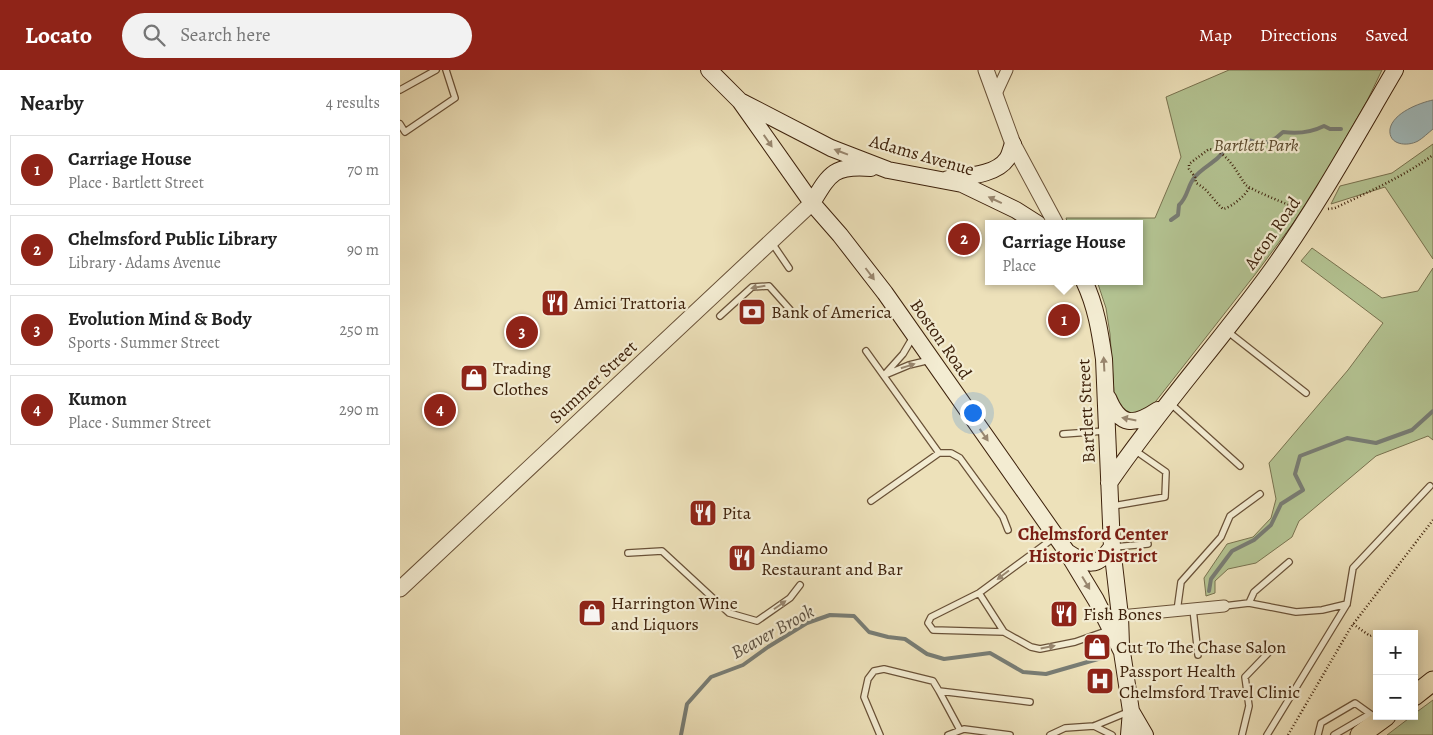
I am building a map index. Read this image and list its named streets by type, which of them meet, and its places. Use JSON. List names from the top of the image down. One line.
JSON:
{"streets":{"main road":["Adams Avenue","Acton Road","Boston Road","Bartlett Street"],"street":["Summer Street"]},"crossings":[["Adams Avenue","Boston Road"],["Acton Road","Bartlett Street"],["Boston Road","Summer Street"],["Boston Road","Bartlett Street"]],"one_way":["Adams Avenue","Boston Road"],"districts":["Chelmsford Center Historic District"],"water":["Beaver Brook"],"parks":["Bartlett Park"],"places":{"restaurant":["Amici Trattoria","Pita","Andiamo Restaurant and Bar","Fish Bones"],"bank":["Bank of America"],"shop":["Trading Clothes","Harrington Wine and Liquors","Cut To The Chase Salon"],"hospital":["Passport Health Chelmsford Travel Clinic"]},"page":{"header":"Locato","search":"Search here","nav":["Map","Directions","Saved"],"heading":["Nearby","4 results"],"list":[{"mark":"1","name":"Carriage House","note":"Place · Bartlett Street","value":"70 m"},{"mark":"2","name":"Chelmsford Public Library","note":"Library · Adams Avenue","value":"90 m"},{"mark":"3","name":"Evolution Mind & Body","note":"Sports · Summer Street","value":"250 m"},{"mark":"4","name":"Kumon","note":"Place · Summer Street","value":"290 m"}],"popup":["Carriage House","Place"],"pins":["2","1","3","4"],"map_buttons":["+","−"]}}
